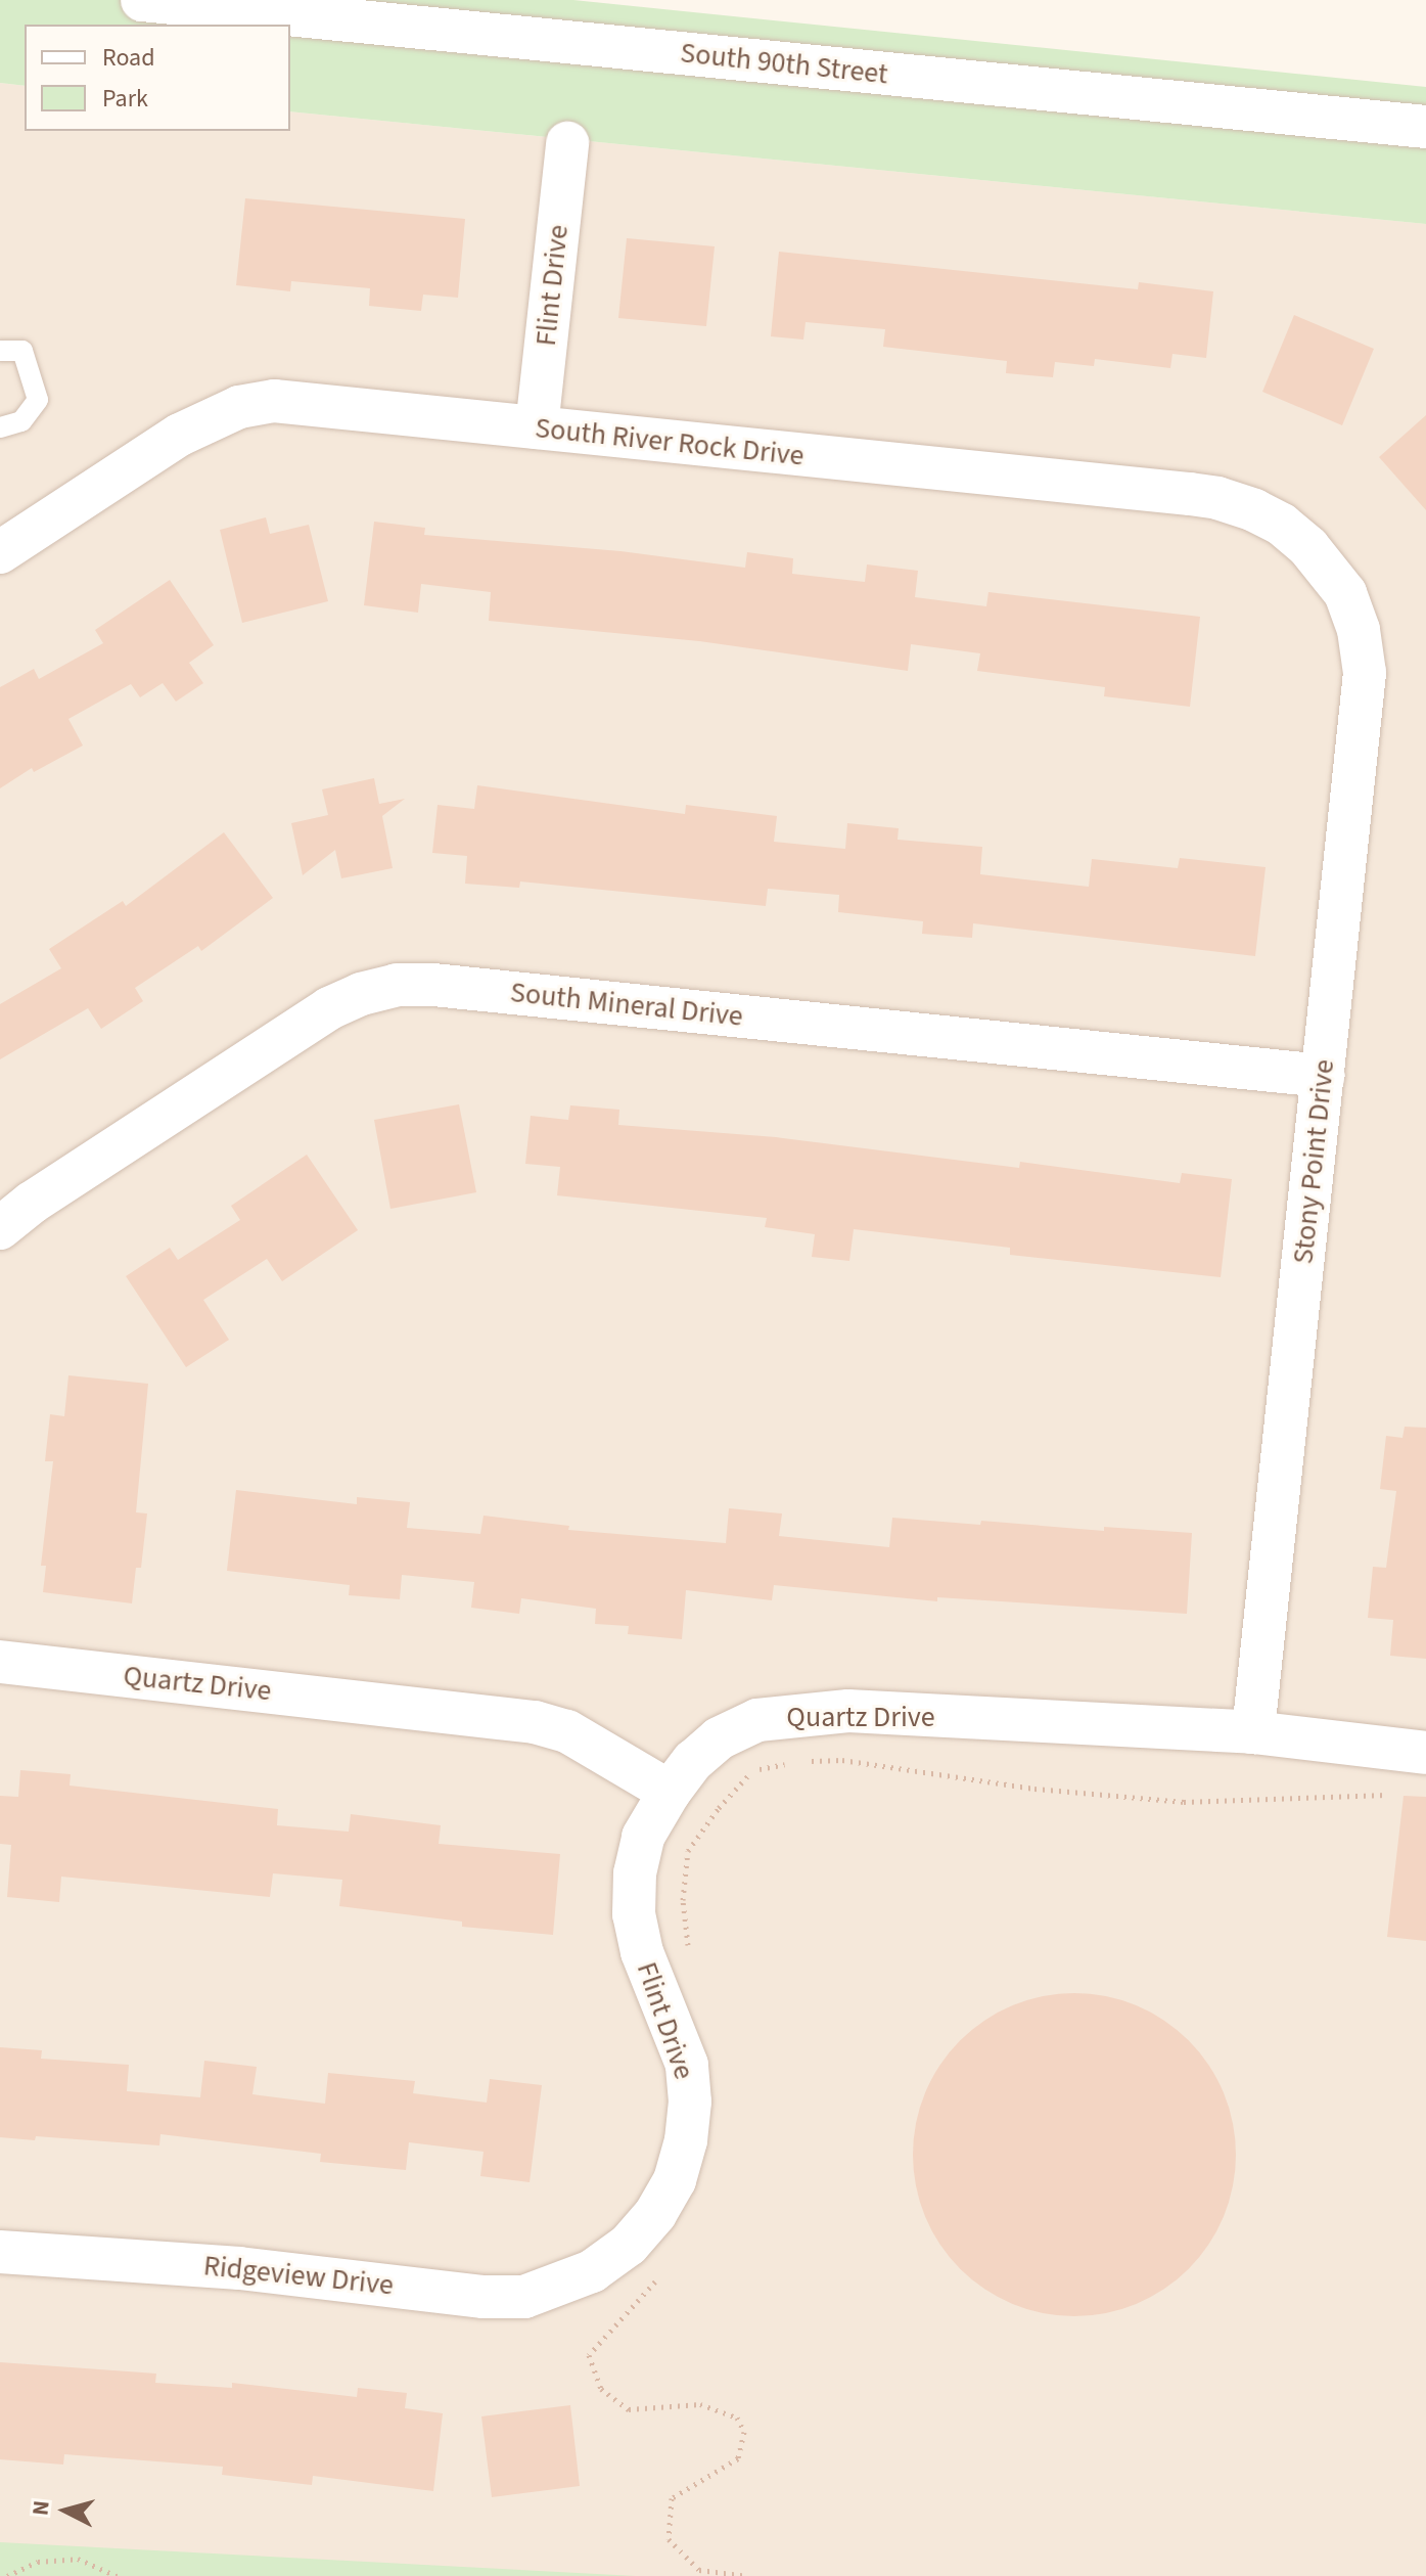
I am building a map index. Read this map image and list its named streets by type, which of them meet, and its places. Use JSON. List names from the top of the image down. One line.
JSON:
{"streets":{"street":["South 90th Street","Flint Drive","South River Rock Drive","South Mineral Drive","Stony Point Drive","Quartz Drive","Ridgeview Drive"]},"crossings":[["Flint Drive","South River Rock Drive"],["Flint Drive","Quartz Drive"],["Flint Drive","Ridgeview Drive"],["South River Rock Drive","Stony Point Drive"],["South Mineral Drive","Stony Point Drive"],["Stony Point Drive","Quartz Drive"]],"legend":["Road","Park"],"north":"left"}
